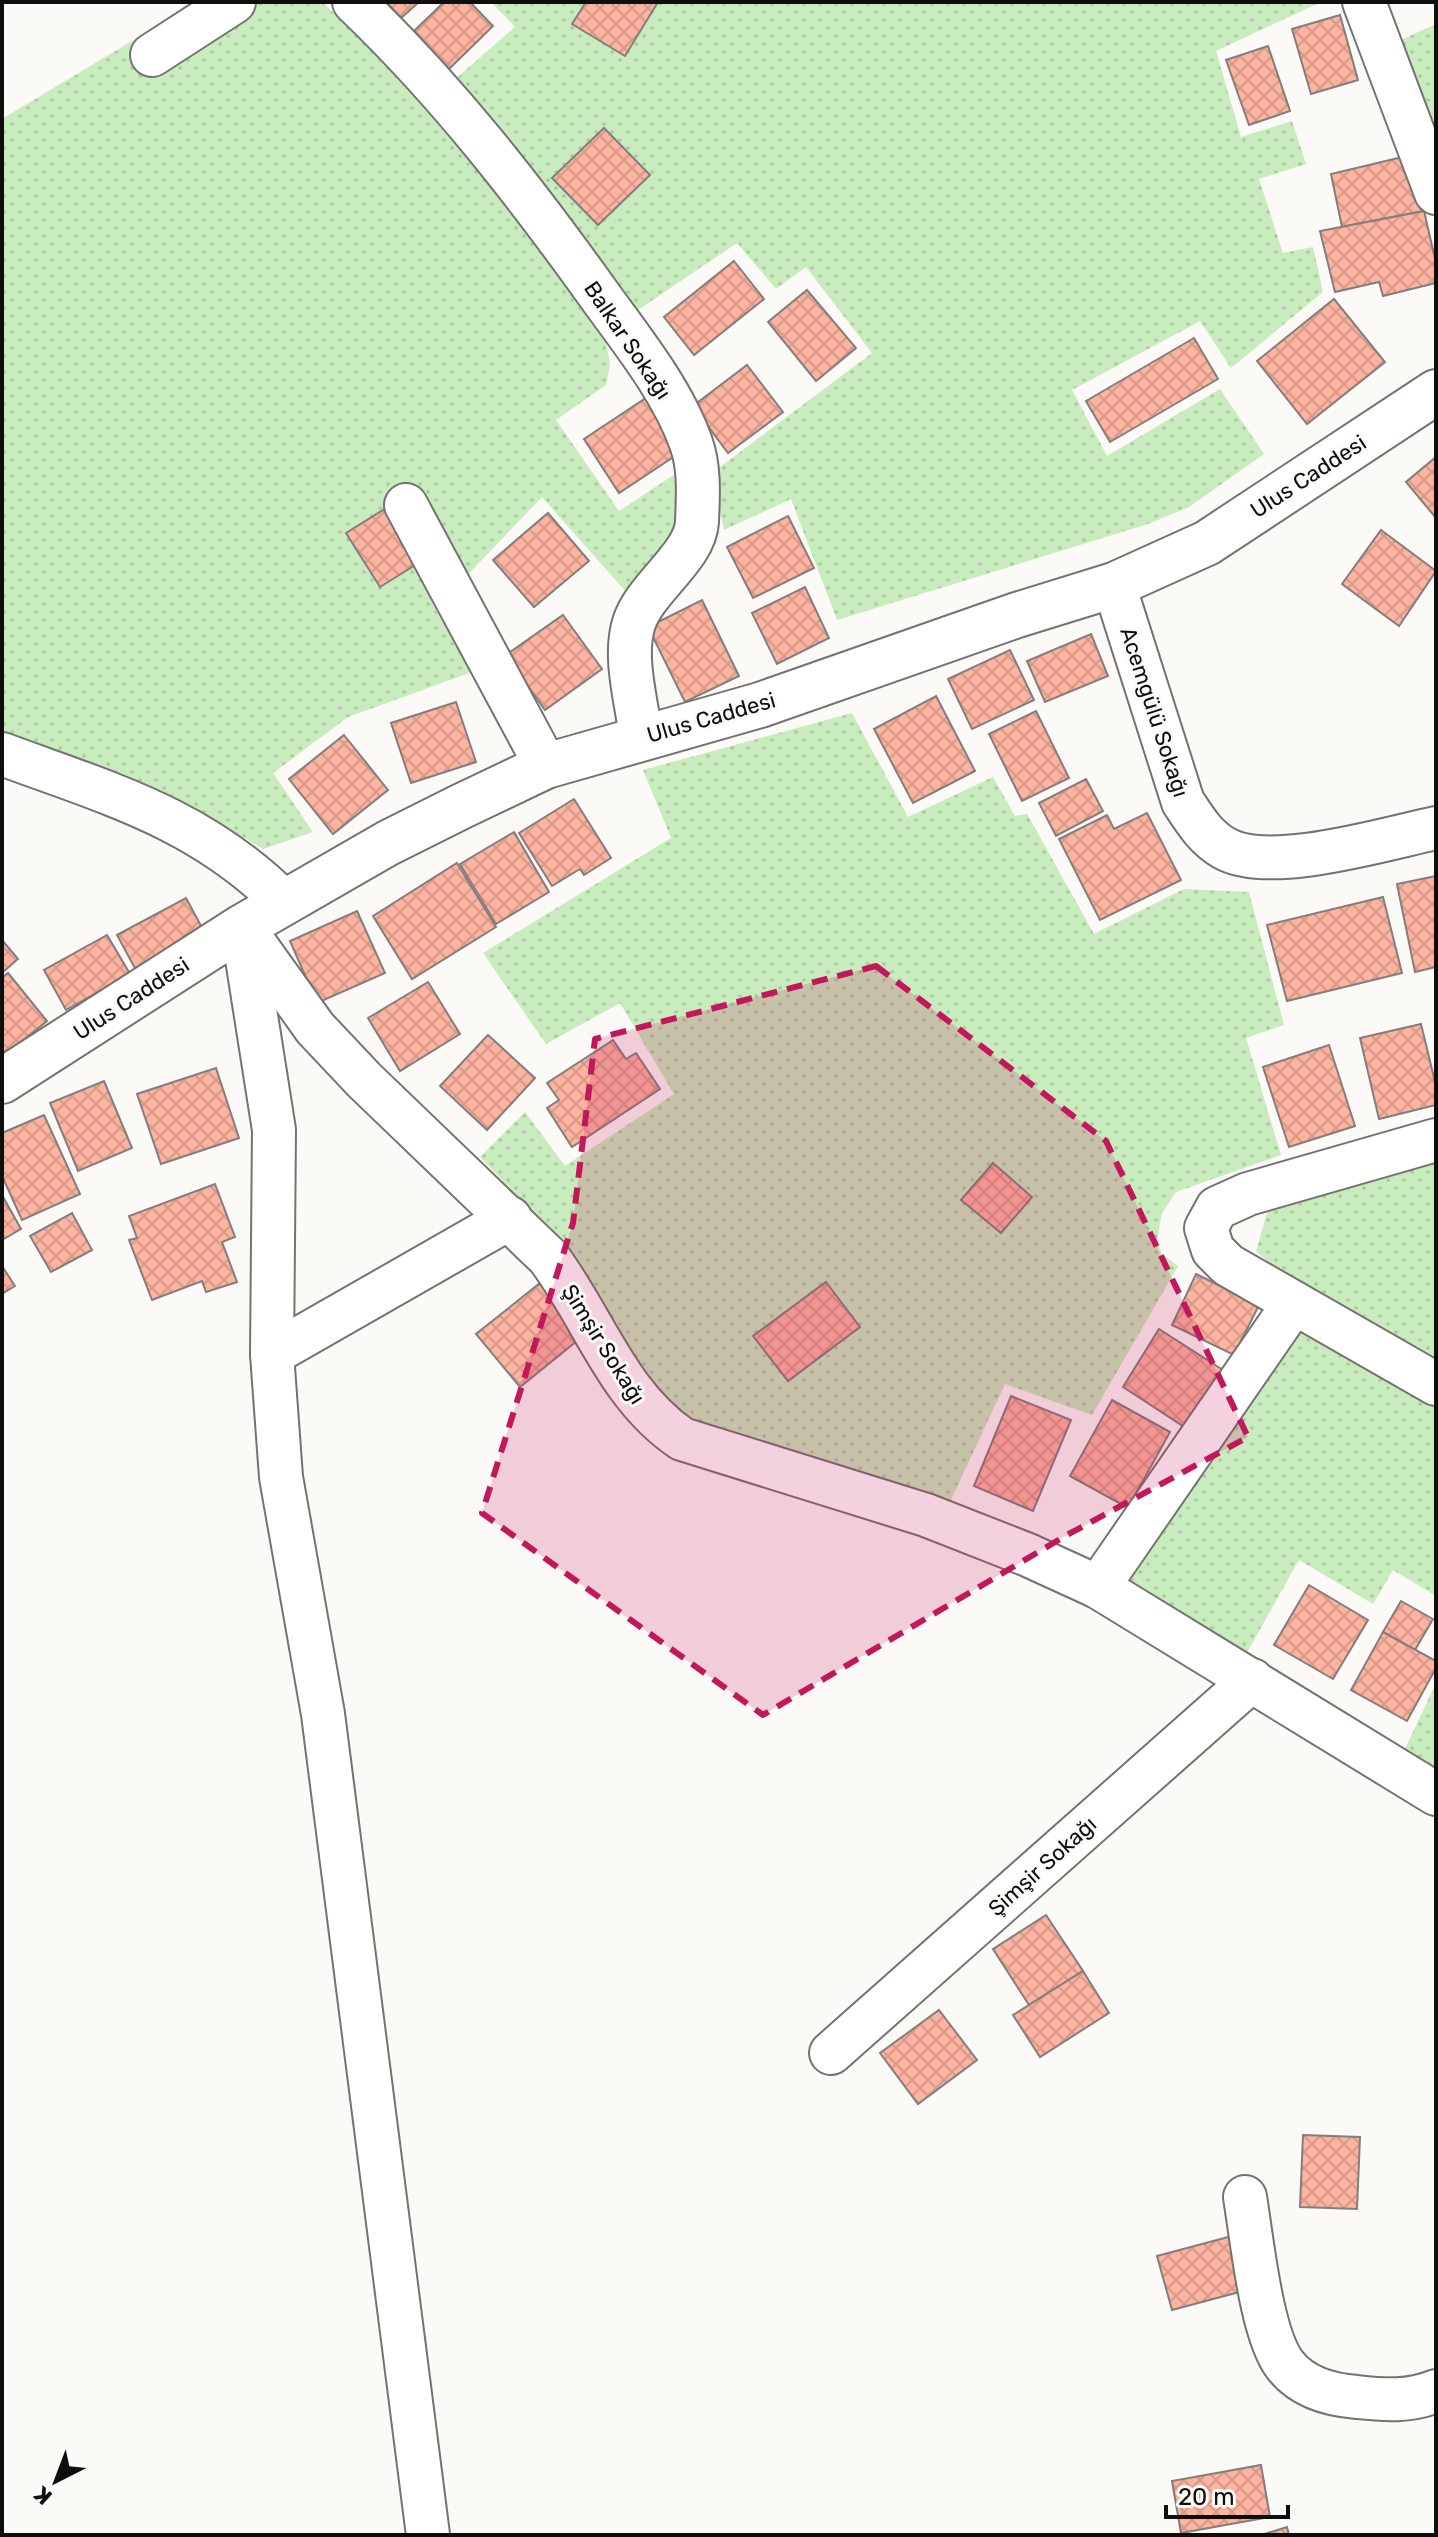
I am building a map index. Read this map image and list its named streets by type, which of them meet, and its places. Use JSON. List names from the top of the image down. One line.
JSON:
{"streets":{"street":["Balkar Sokağı","Ulus Caddesi","Acemgülü Sokağı","Şimşir Sokağı"]},"crossings":[["Balkar Sokağı","Ulus Caddesi"],["Ulus Caddesi","Acemgülü Sokağı"],["Ulus Caddesi","Şimşir Sokağı"]],"scale_bar":"20 m","north":"bottom left"}
